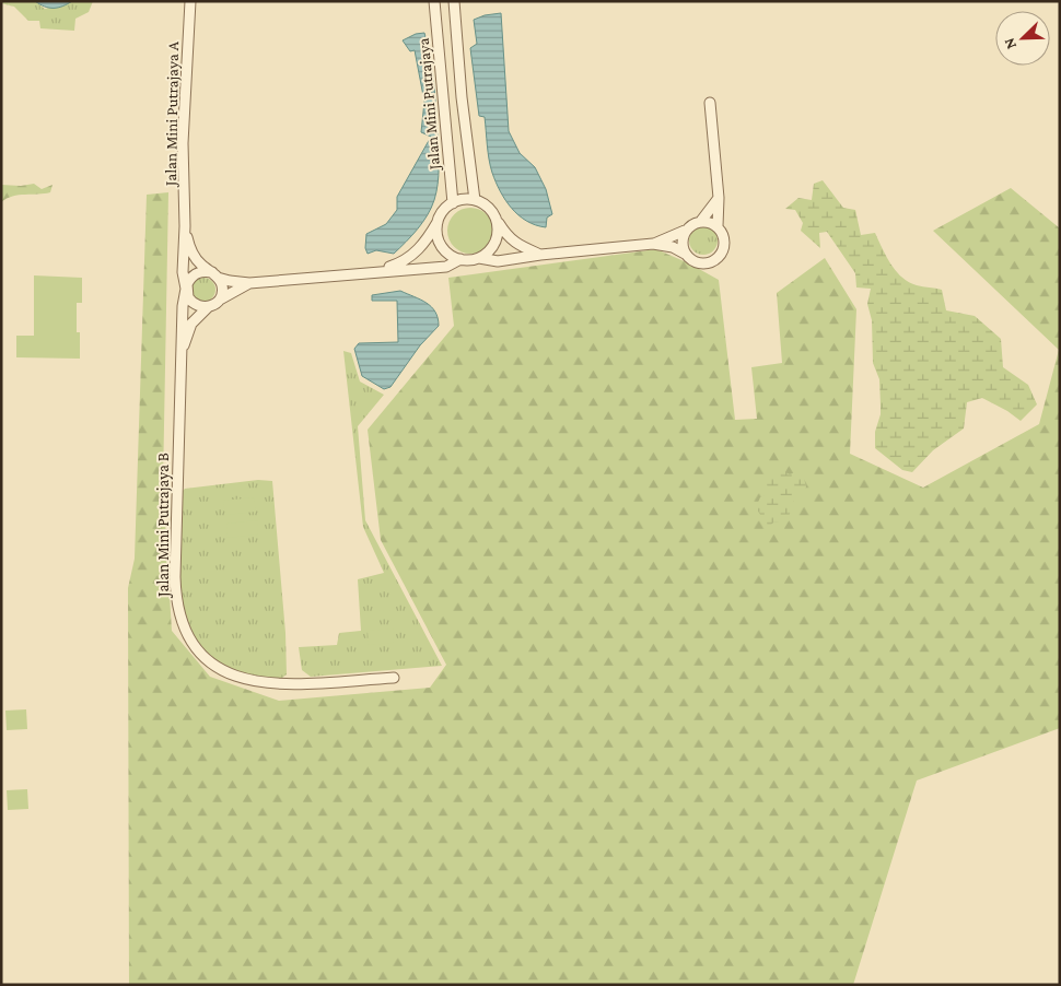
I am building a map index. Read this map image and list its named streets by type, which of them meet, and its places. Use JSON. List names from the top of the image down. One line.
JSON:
{"streets":{"street":["Jalan Mini Putrajaya","Jalan Mini Putrajaya A","Jalan Mini Putrajaya B"]},"crossings":[["Jalan Mini Putrajaya A","Jalan Mini Putrajaya B"]],"north":"bottom left"}
